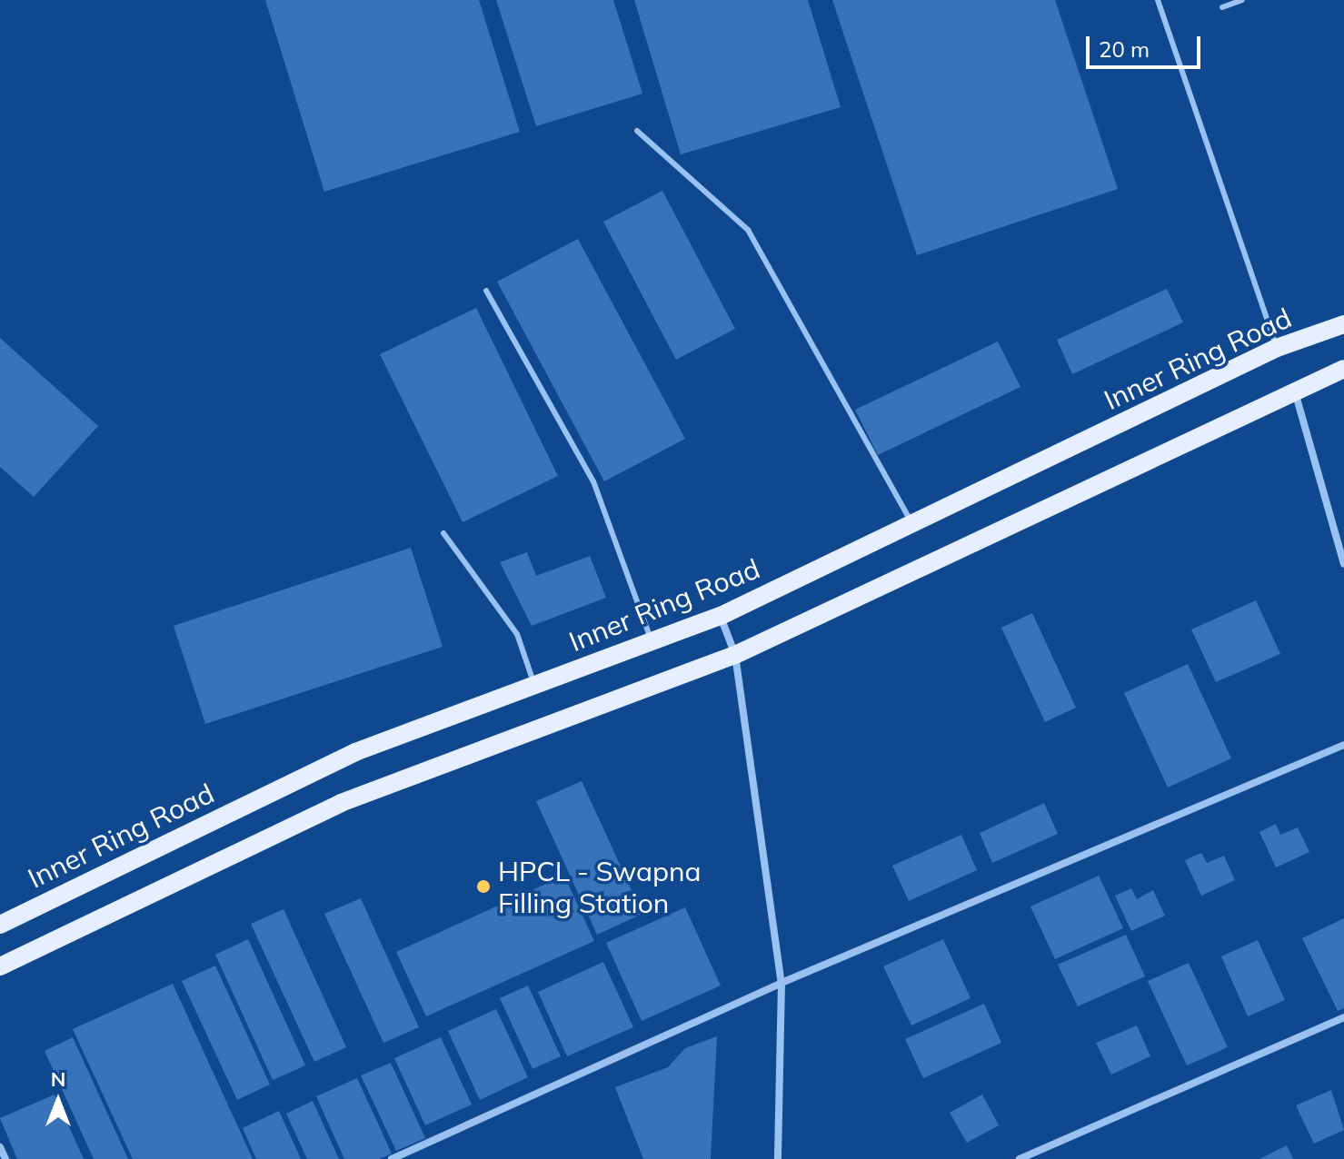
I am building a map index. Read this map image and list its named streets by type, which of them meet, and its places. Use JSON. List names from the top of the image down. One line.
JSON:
{"streets":{"main road":["Inner Ring Road"]},"places":["HPCL - Swapna Filling Station"],"scale_bar":"20 m","north":"top"}
